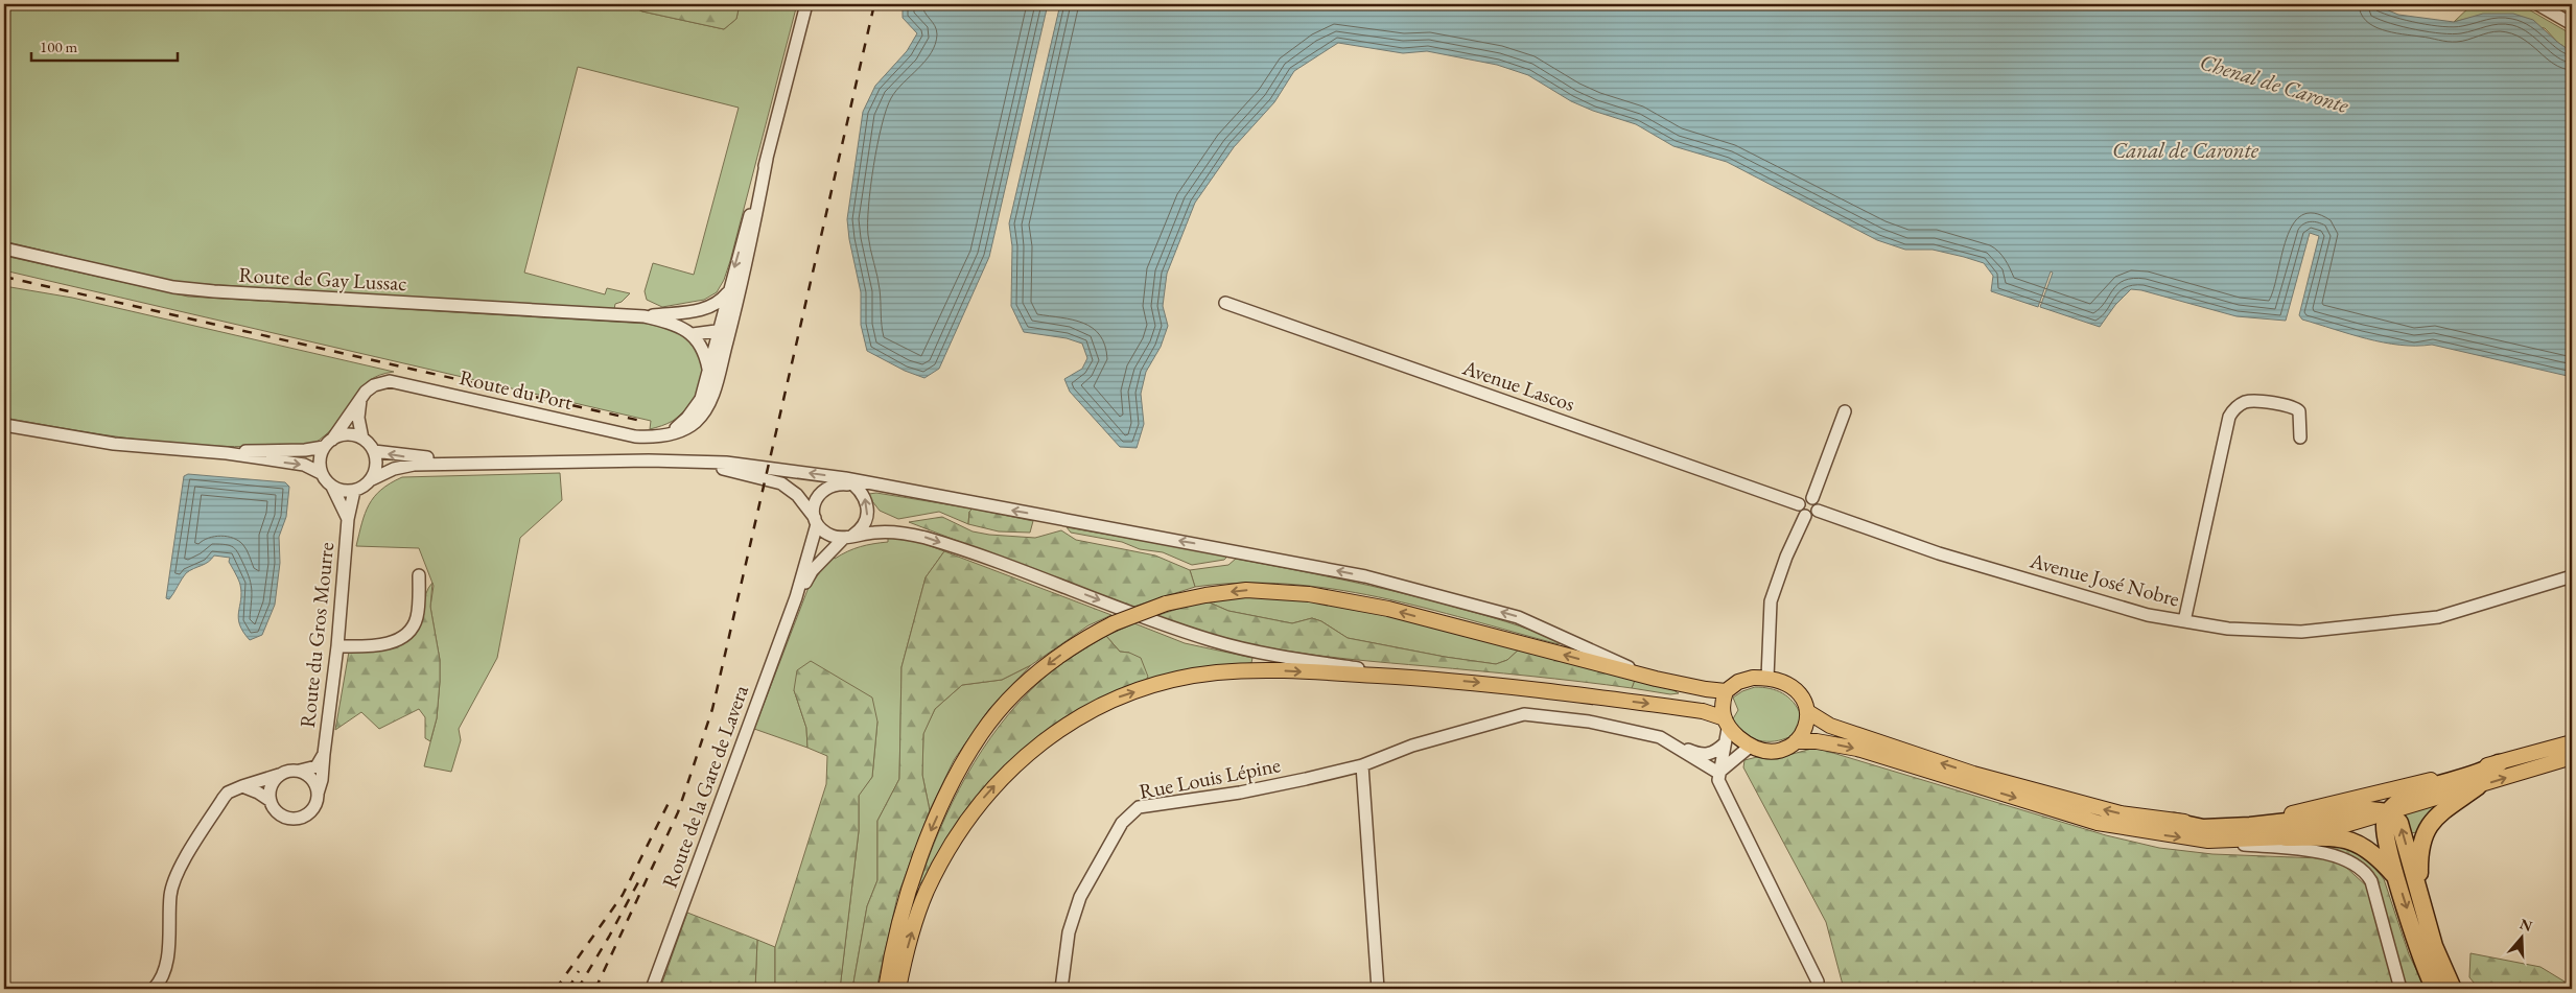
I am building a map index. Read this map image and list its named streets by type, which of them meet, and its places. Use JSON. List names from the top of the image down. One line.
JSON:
{"streets":{"street":["Route de Gay Lussac","Avenue Lascos","Route du Port","Avenue José Nobre","Route du Gros Mourre","Rue Louis Lépine","Route de la Gare de Lavera"]},"crossings":[["Route de Gay Lussac","Route du Port"],["Avenue Lascos","Avenue José Nobre"],["Route du Port","Route du Gros Mourre"]],"water":["Chenal de Caronte","Canal de Caronte"],"scale_bar":"100 m","north":"top"}
